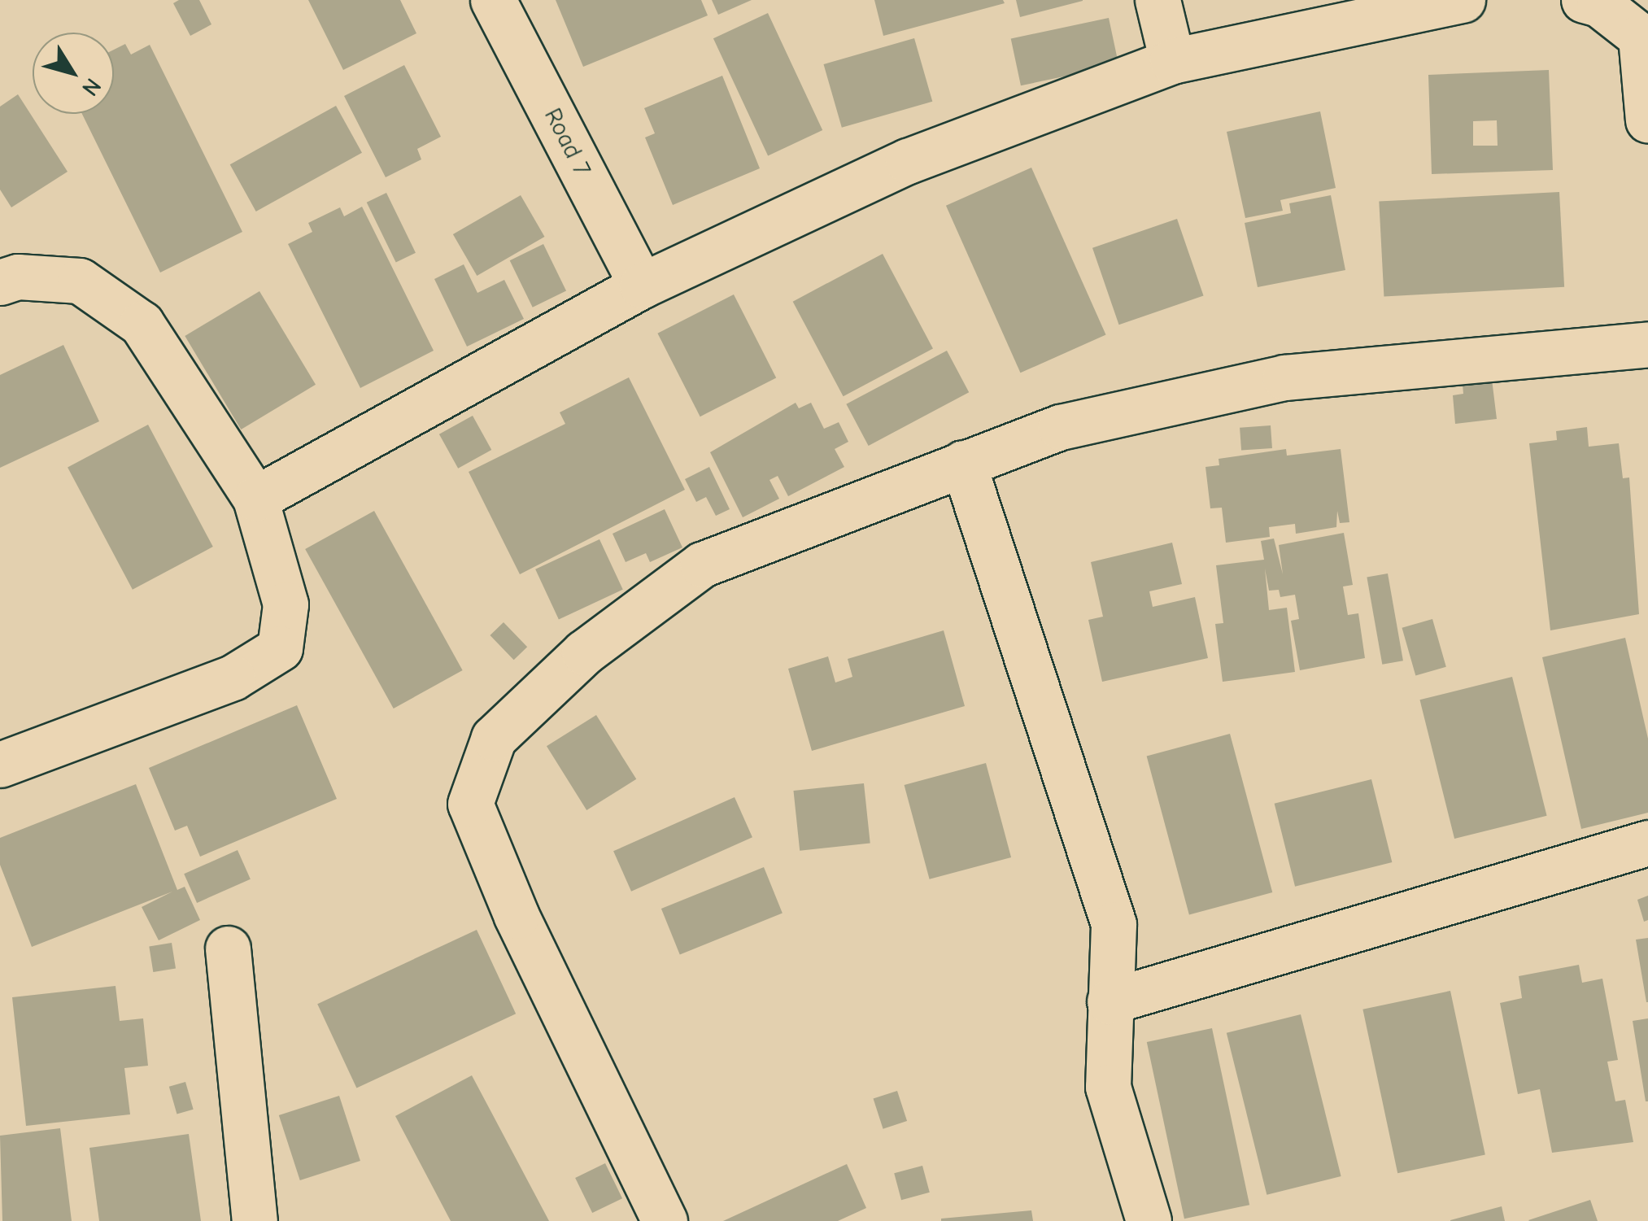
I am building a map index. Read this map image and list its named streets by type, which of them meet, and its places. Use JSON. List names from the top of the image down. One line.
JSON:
{"streets":{"street":["Road 7"]},"north":"bottom right"}
